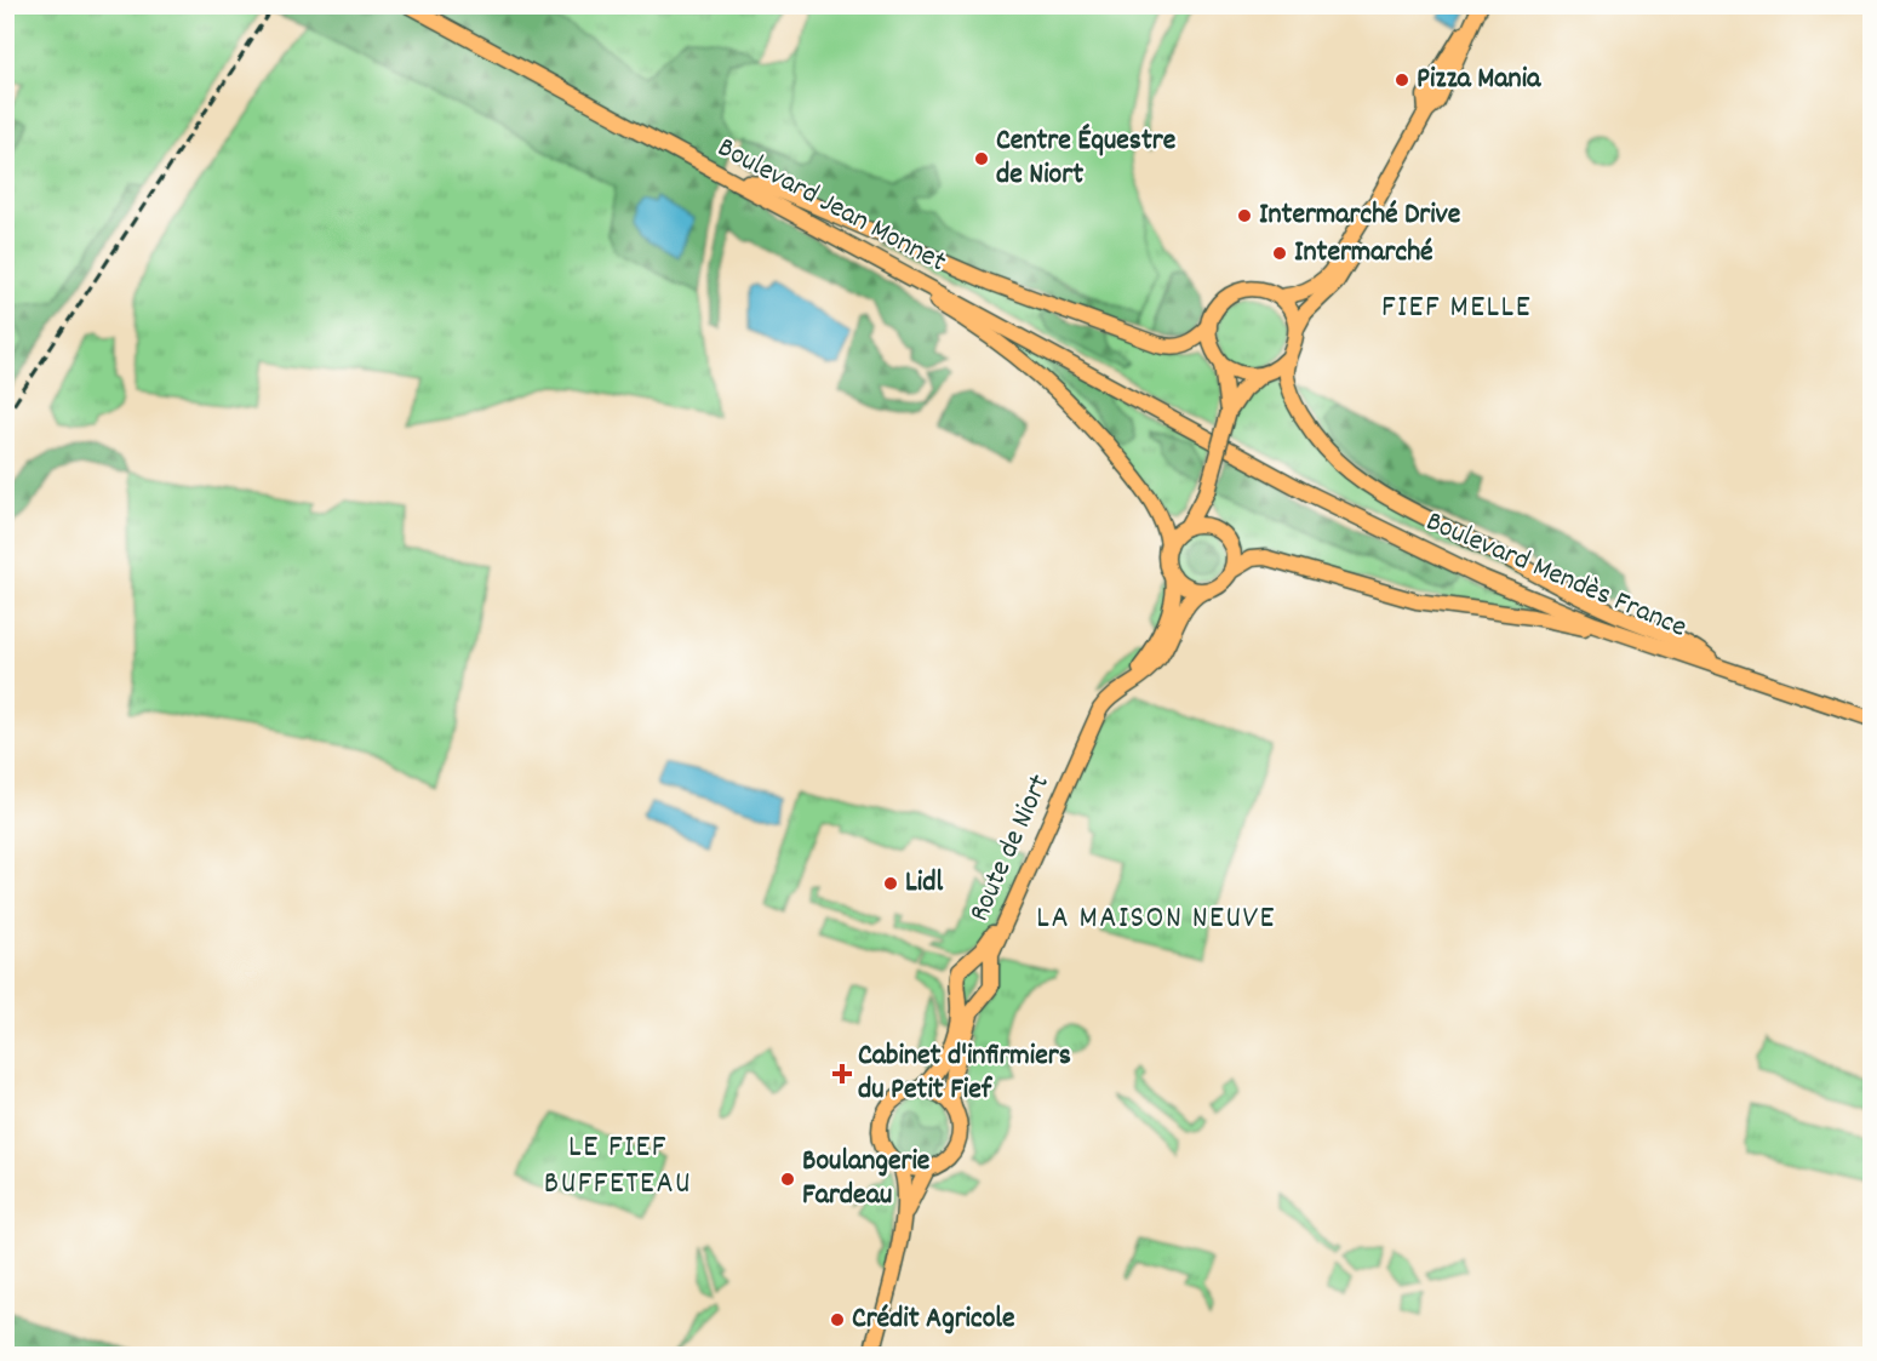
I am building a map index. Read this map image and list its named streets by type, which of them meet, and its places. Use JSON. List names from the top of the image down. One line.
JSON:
{"streets":{"main road":["Boulevard Jean Monnet","Boulevard Mendès France","Route de Niort"]},"crossings":[["Boulevard Jean Monnet","Boulevard Mendès France"]],"districts":["FIEF MELLE","LA MAISON NEUVE","LE FIEF BUFFETEAU"],"places":{"other":["Pizza Mania","Centre Équestre de Niort","Intermarché Drive","Intermarché","Lidl","Boulangerie Fardeau","Crédit Agricole"],"health":["Cabinet d'infirmiers du Petit Fief"]}}
